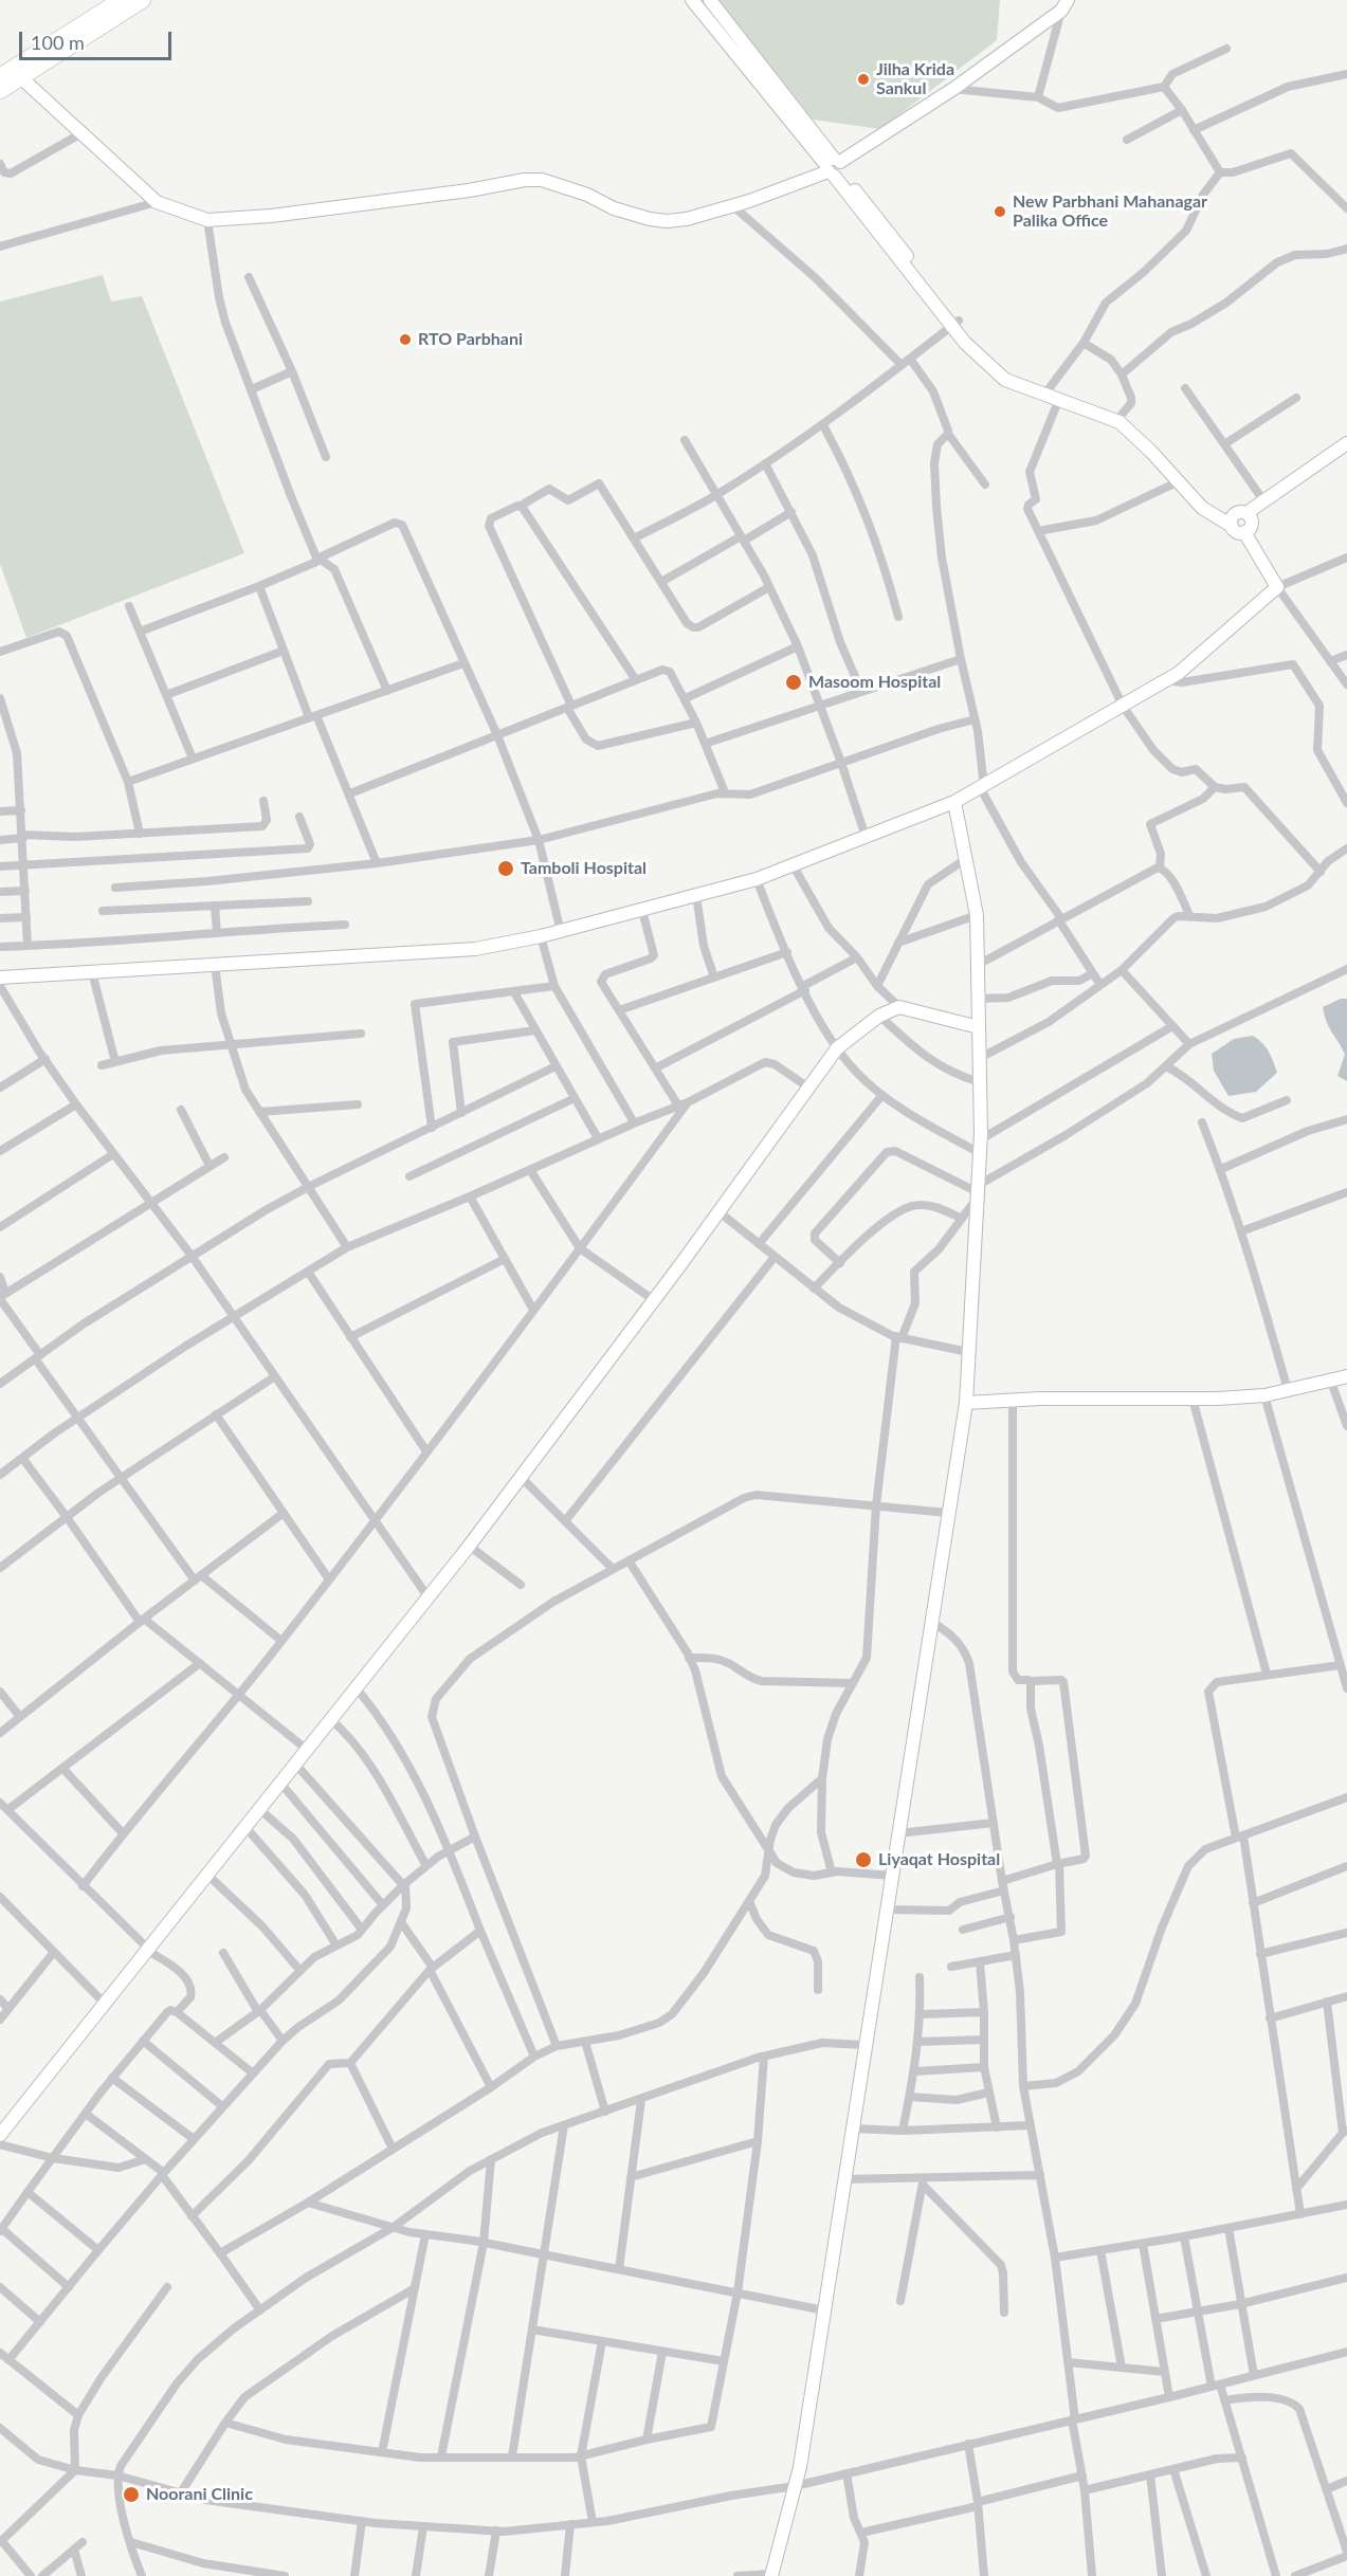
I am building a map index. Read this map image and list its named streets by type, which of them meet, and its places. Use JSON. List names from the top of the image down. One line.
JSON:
{"places":["Jilha Krida Sankul","New Parbhani Mahanagar Palika Office","RTO Parbhani","Masoom Hospital","Tamboli Hospital","Liyaqat Hospital","Noorani Clinic"],"scale_bar":"100 m"}
